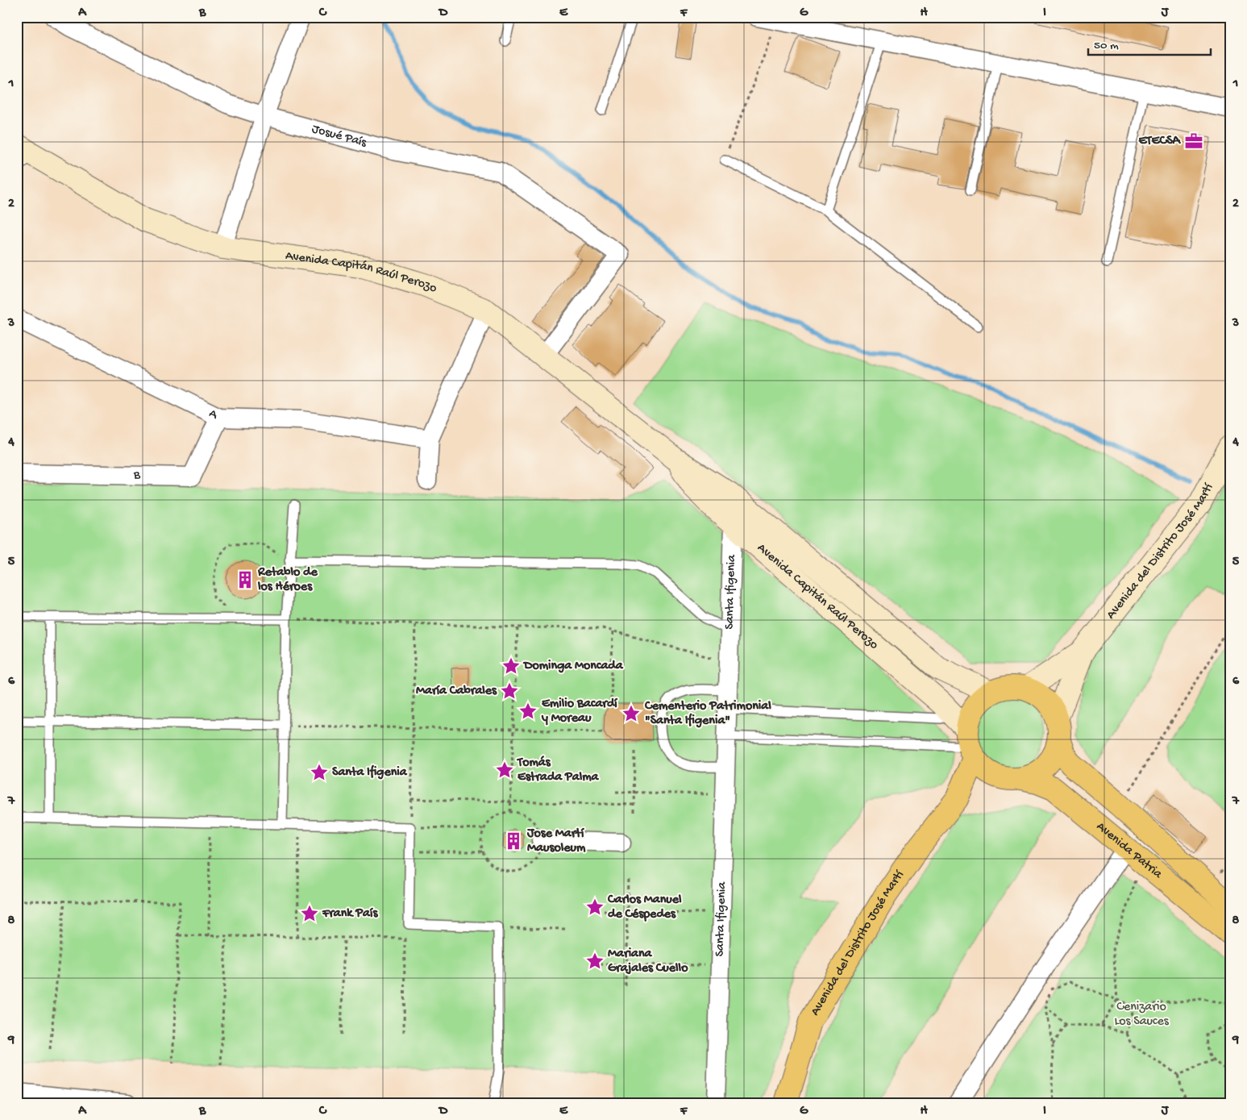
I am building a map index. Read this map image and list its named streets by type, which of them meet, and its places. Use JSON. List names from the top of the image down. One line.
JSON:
{"streets":{"main road":["Avenida Capitán Raúl Perozo","Avenida del Distrito José Martí","Avenida Patria"],"street":["Josué País","A","B","Santa Ifigenia"]},"crossings":[["Josué País","Avenida Capitán Raúl Perozo"],["Avenida Capitán Raúl Perozo","Avenida del Distrito José Martí"],["Avenida Capitán Raúl Perozo","Santa Ifigenia"],["Avenida Capitán Raúl Perozo","Avenida Patria"],["A","B"],["Avenida del Distrito José Martí","Avenida Patria"]],"parks":["Cenizario Los Sauces"],"places":{"office":["ETECSA"],"building":["Retablo de los Héroes","Jose Martí Mausoleum"],"place":["Dominga Moncada","María Cabrales","Emilio Bacardí y Moreau","Cementerio Patrimonial \"Santa Ifigenia\"","Tomás Estrada Palma","Santa Ifigenia","Carlos Manuel de Céspedes","Frank País","Mariana Grajales Cuello"]},"scale_bar":"50 m","grid":{"columns":["A","B","C","D","E","F","G","H","I","J"],"rows":["1","2","3","4","5","6","7","8","9"]}}
